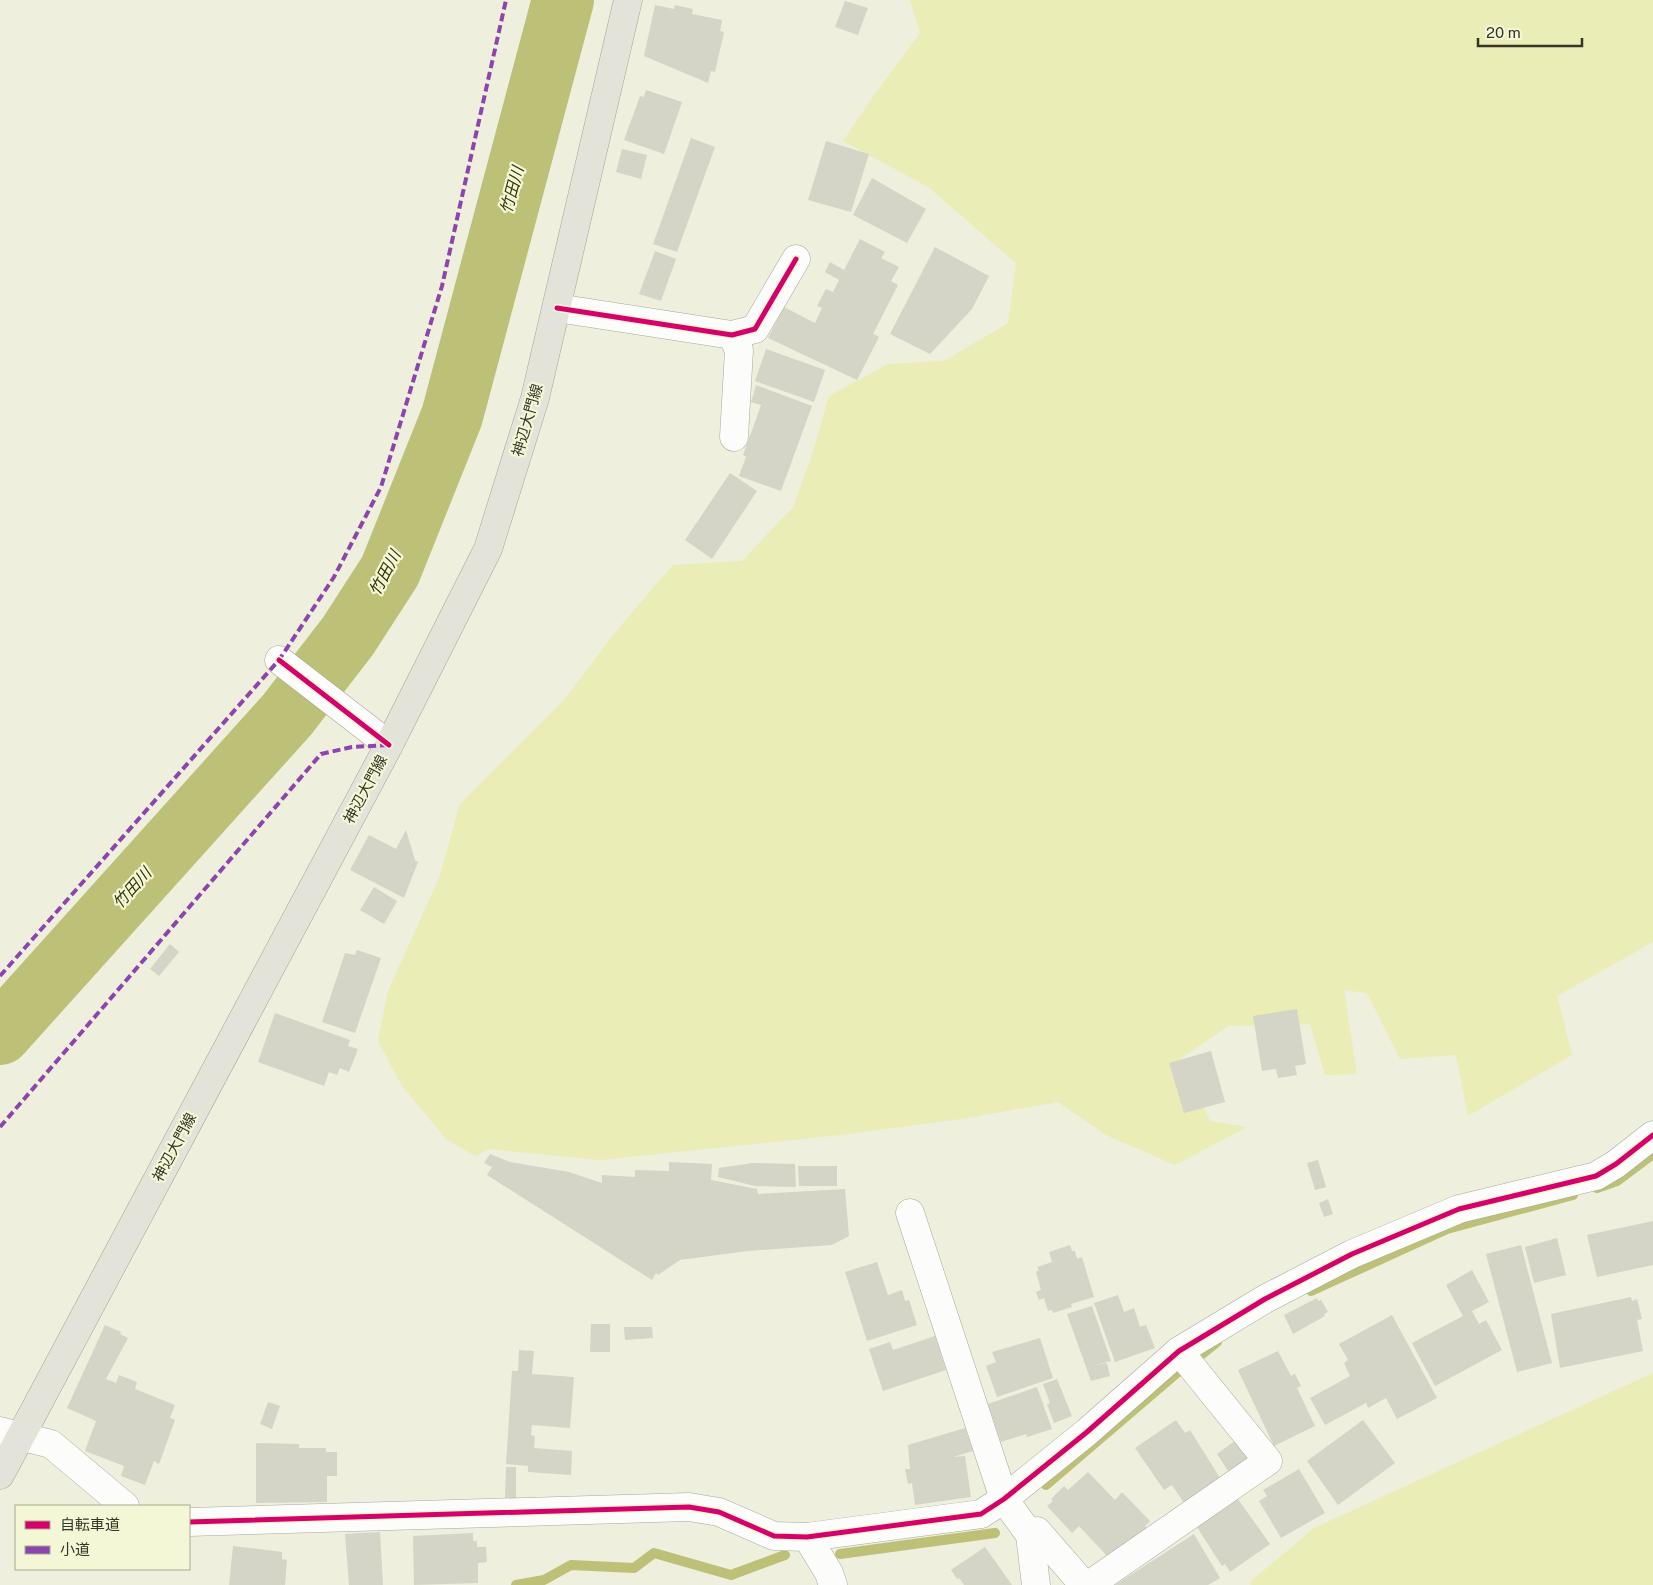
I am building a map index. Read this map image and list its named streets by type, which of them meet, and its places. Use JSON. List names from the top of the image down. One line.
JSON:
{"streets":{"main road":["神辺大門線"]},"water":["竹田川"],"legend":["自転車道","小道"],"scale_bar":"20 m"}
